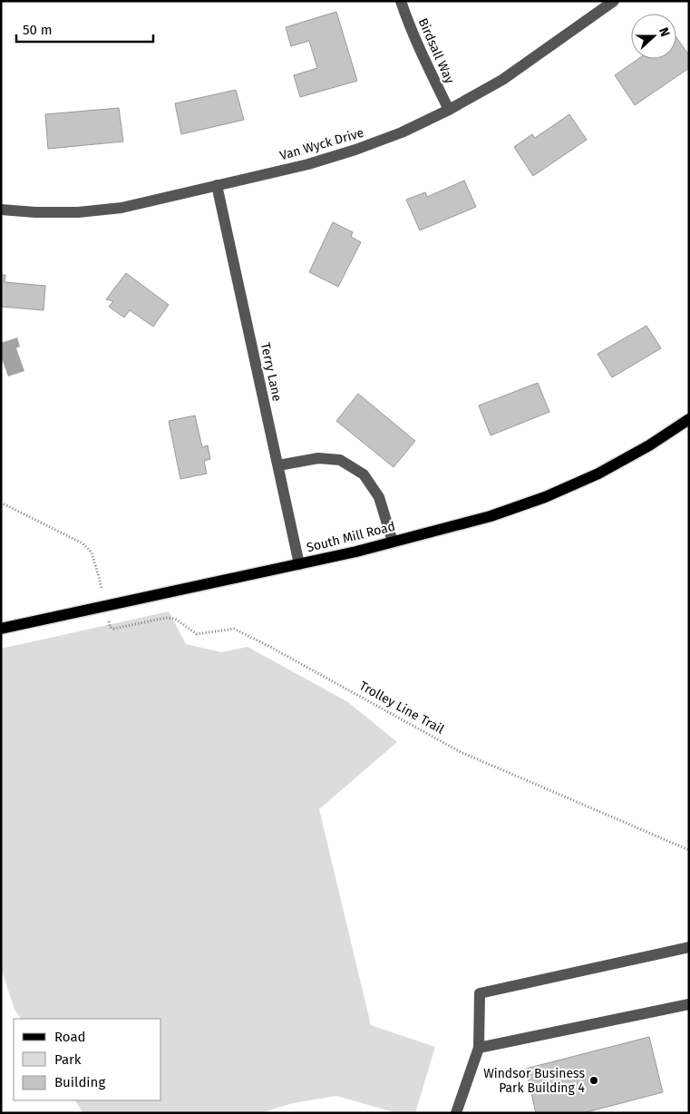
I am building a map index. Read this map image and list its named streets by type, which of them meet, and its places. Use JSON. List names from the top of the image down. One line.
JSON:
{"streets":{"main road":["South Mill Road"],"street":["Birdsall Way","Van Wyck Drive","Terry Lane"],"path":["Trolley Line Trail"]},"crossings":[["Birdsall Way","Van Wyck Drive"],["Van Wyck Drive","Terry Lane"],["Terry Lane","South Mill Road"]],"places":["Windsor Business Park Building 4"],"legend":["Road","Park","Building"],"scale_bar":"50 m","north":"right"}
